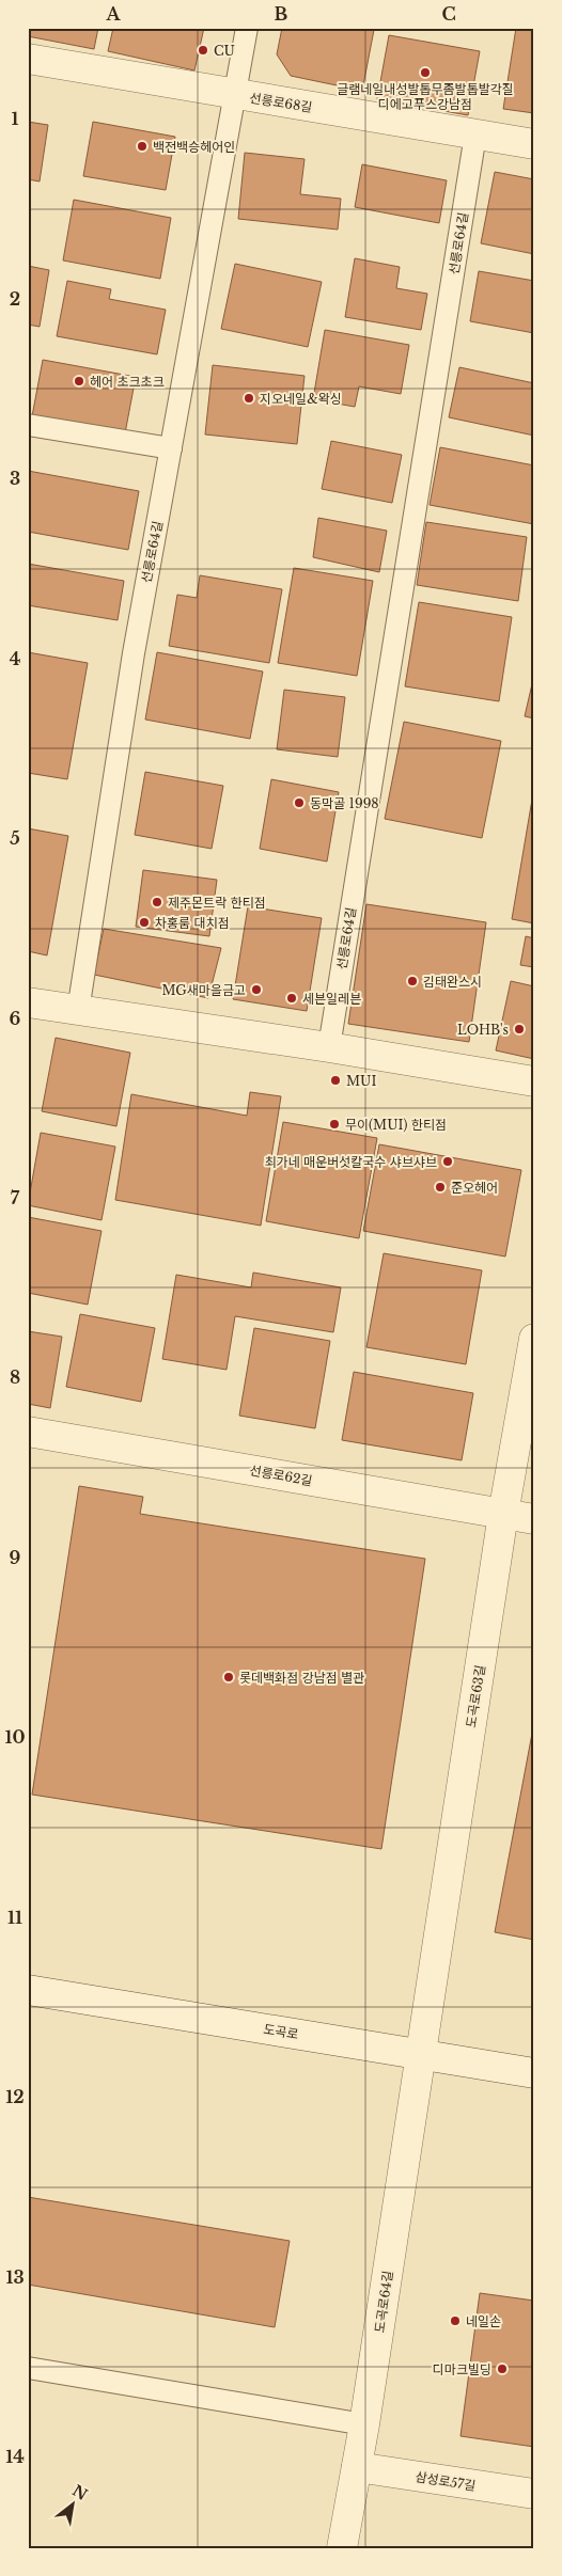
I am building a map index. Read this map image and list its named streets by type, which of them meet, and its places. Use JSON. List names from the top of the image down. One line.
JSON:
{"streets":{"street":["선릉로68길","선릉로62길","도곡로63길","도곡로","도곡로64길","삼성로57길"],"lane":["선릉로64길"]},"crossings":[["선릉로68길","선릉로64길"],["선릉로62길","도곡로63길"],["도곡로63길","도곡로"],["도곡로63길","도곡로64길"],["도곡로","도곡로64길"],["도곡로64길","삼성로57길"]],"places":["CU","글램네일내성발톱무좀발톱발각질 디에고푸스강남점","백전백승헤어인","헤어 초크초크","지오네일&왁싱","동막골 1998","제주몬트락 한티점","차홍룸 대치점","김태완스시","MG새마을금고","세븐일레븐","LOHB's","MUI","무이(MUI) 한티점","최가네 매운버섯칼국수 샤브샤브","준오헤어","롯데백화점 강남점 별관","네일손","디마크빌딩"],"north":"top right","grid":{"columns":["A","B","C"],"rows":["1","2","3","4","5","6","7","8","9","10","11","12","13","14"]}}
